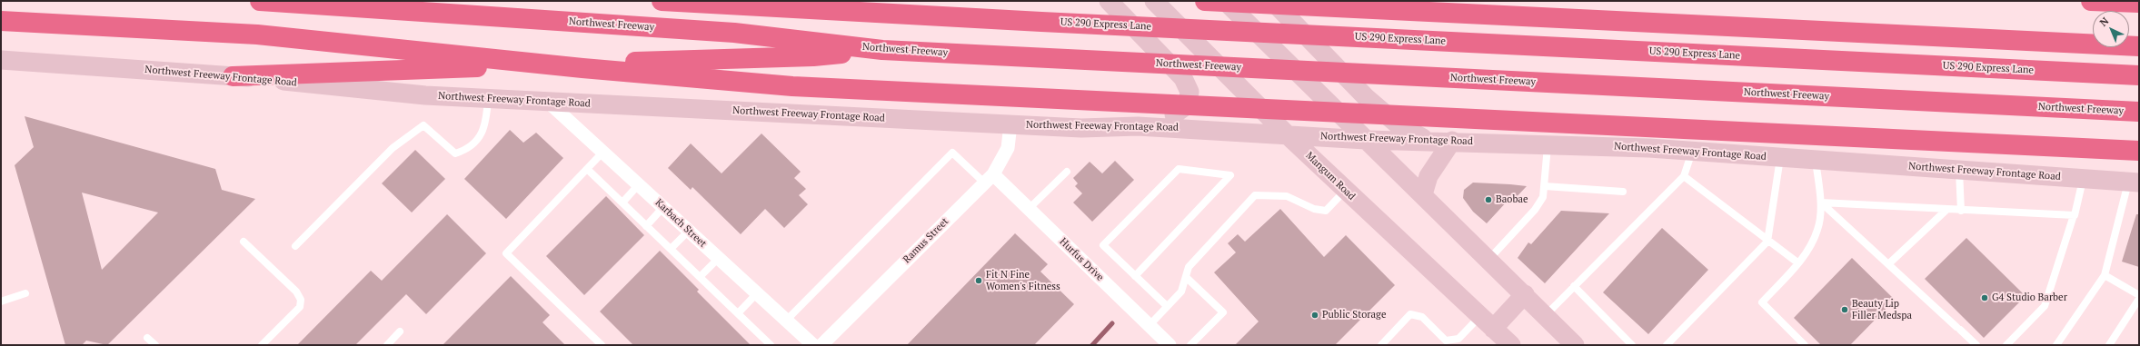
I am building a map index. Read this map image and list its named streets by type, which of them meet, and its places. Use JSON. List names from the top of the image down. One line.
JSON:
{"streets":{"highway":["Northwest Freeway","US 290 Express Lane"],"main road":["Northwest Freeway Frontage Road","Mangum Road"],"street":["Karbach Street","Ramus Street","Hurfus Drive"]},"crossings":[["Northwest Freeway Frontage Road","Mangum Road"],["Northwest Freeway Frontage Road","Karbach Street"],["Northwest Freeway Frontage Road","Ramus Street"],["Ramus Street","Hurfus Drive"]],"places":["Baobae","Fit N Fine Women's Fitness","G4 Studio Barber","Beauty Lip Filler Medspa","Public Storage"],"north":"top left"}
